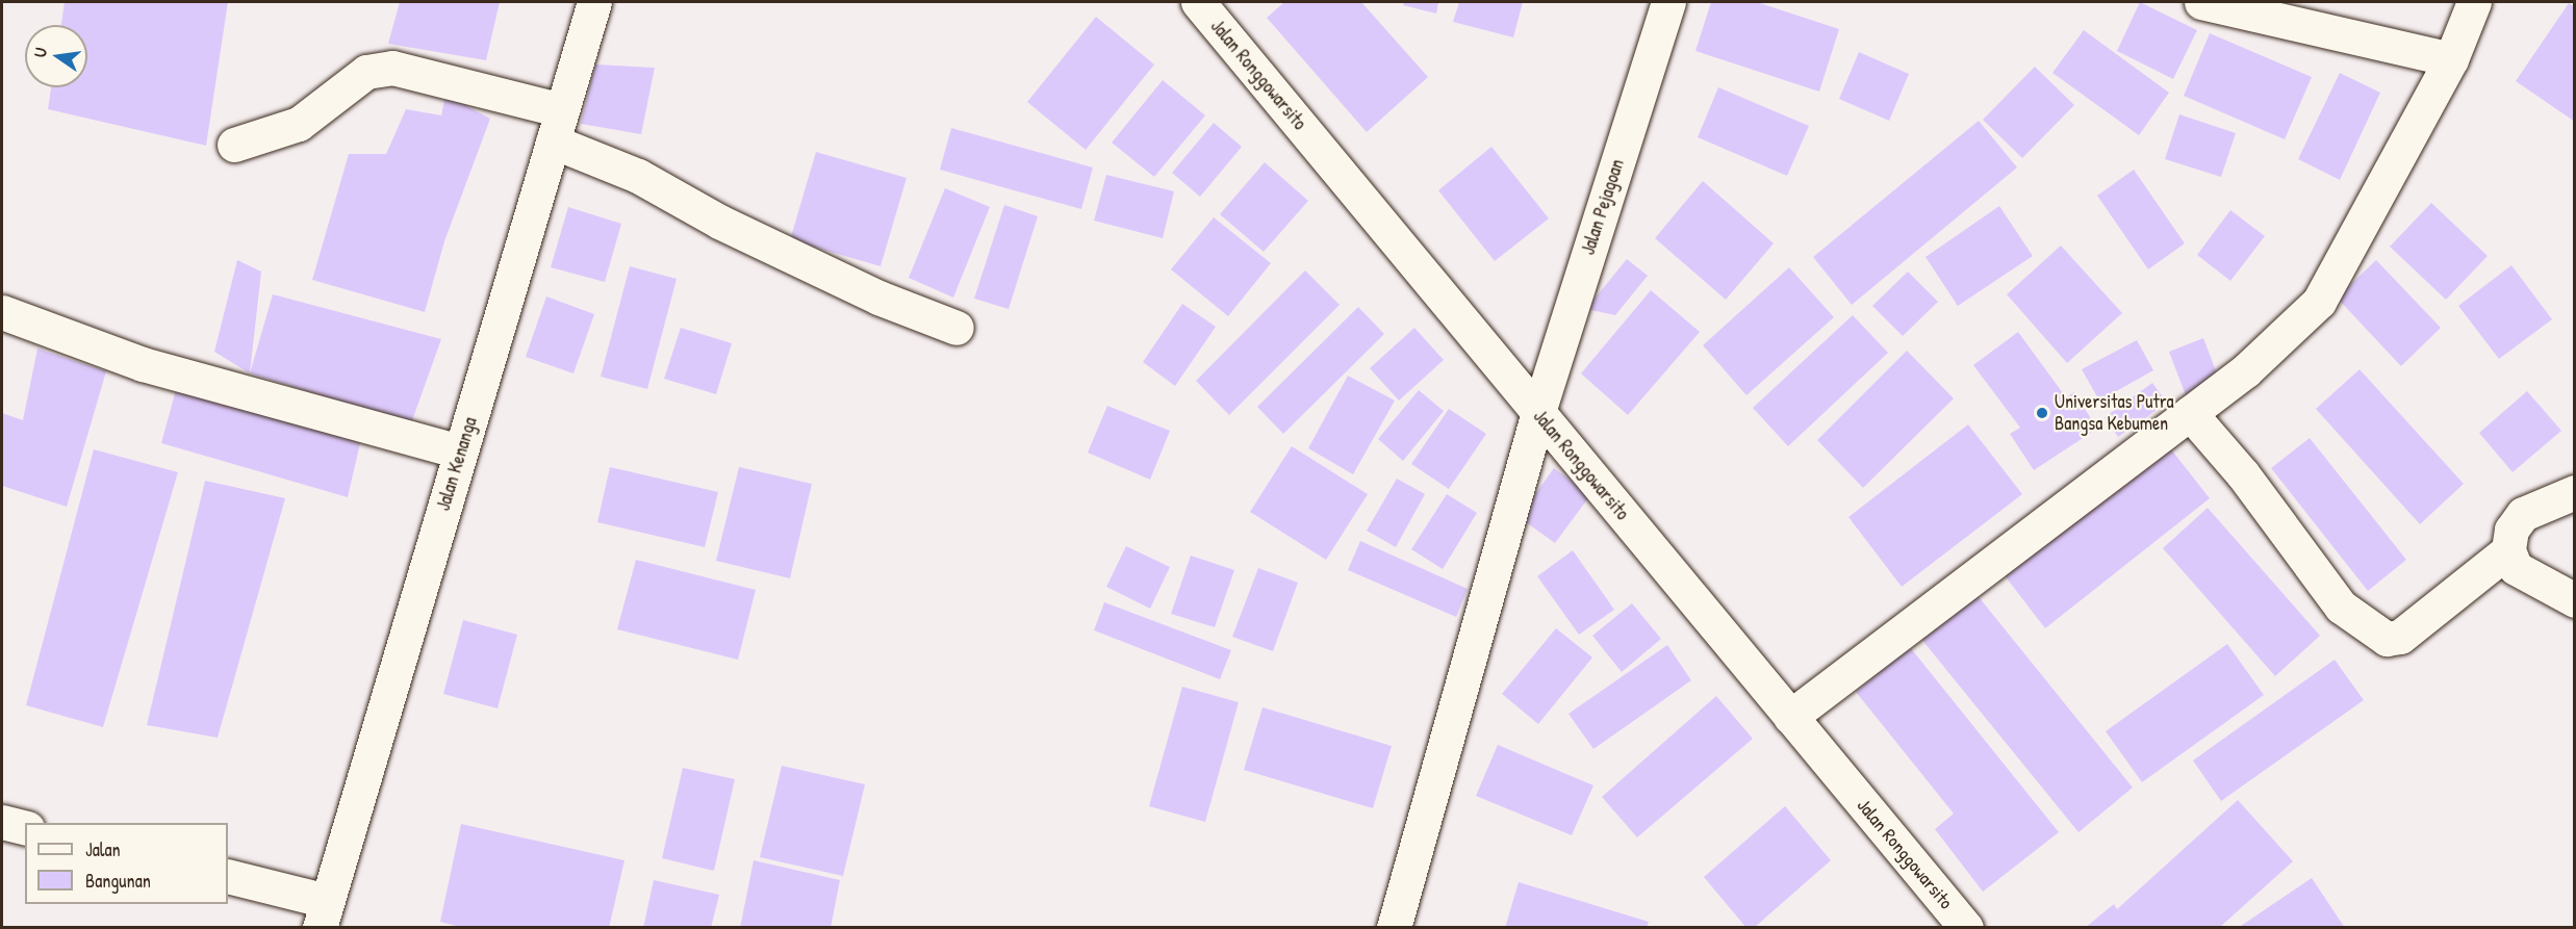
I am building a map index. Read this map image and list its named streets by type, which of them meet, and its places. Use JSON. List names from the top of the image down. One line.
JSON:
{"streets":{"street":["Jalan Ronggowarsito","Jalan Pejagoan","Jalan Kenanga"]},"crossings":[["Jalan Ronggowarsito","Jalan Pejagoan"]],"places":["Universitas Putra Bangsa Kebumen"],"legend":["Jalan","Bangunan"],"north":"left"}
